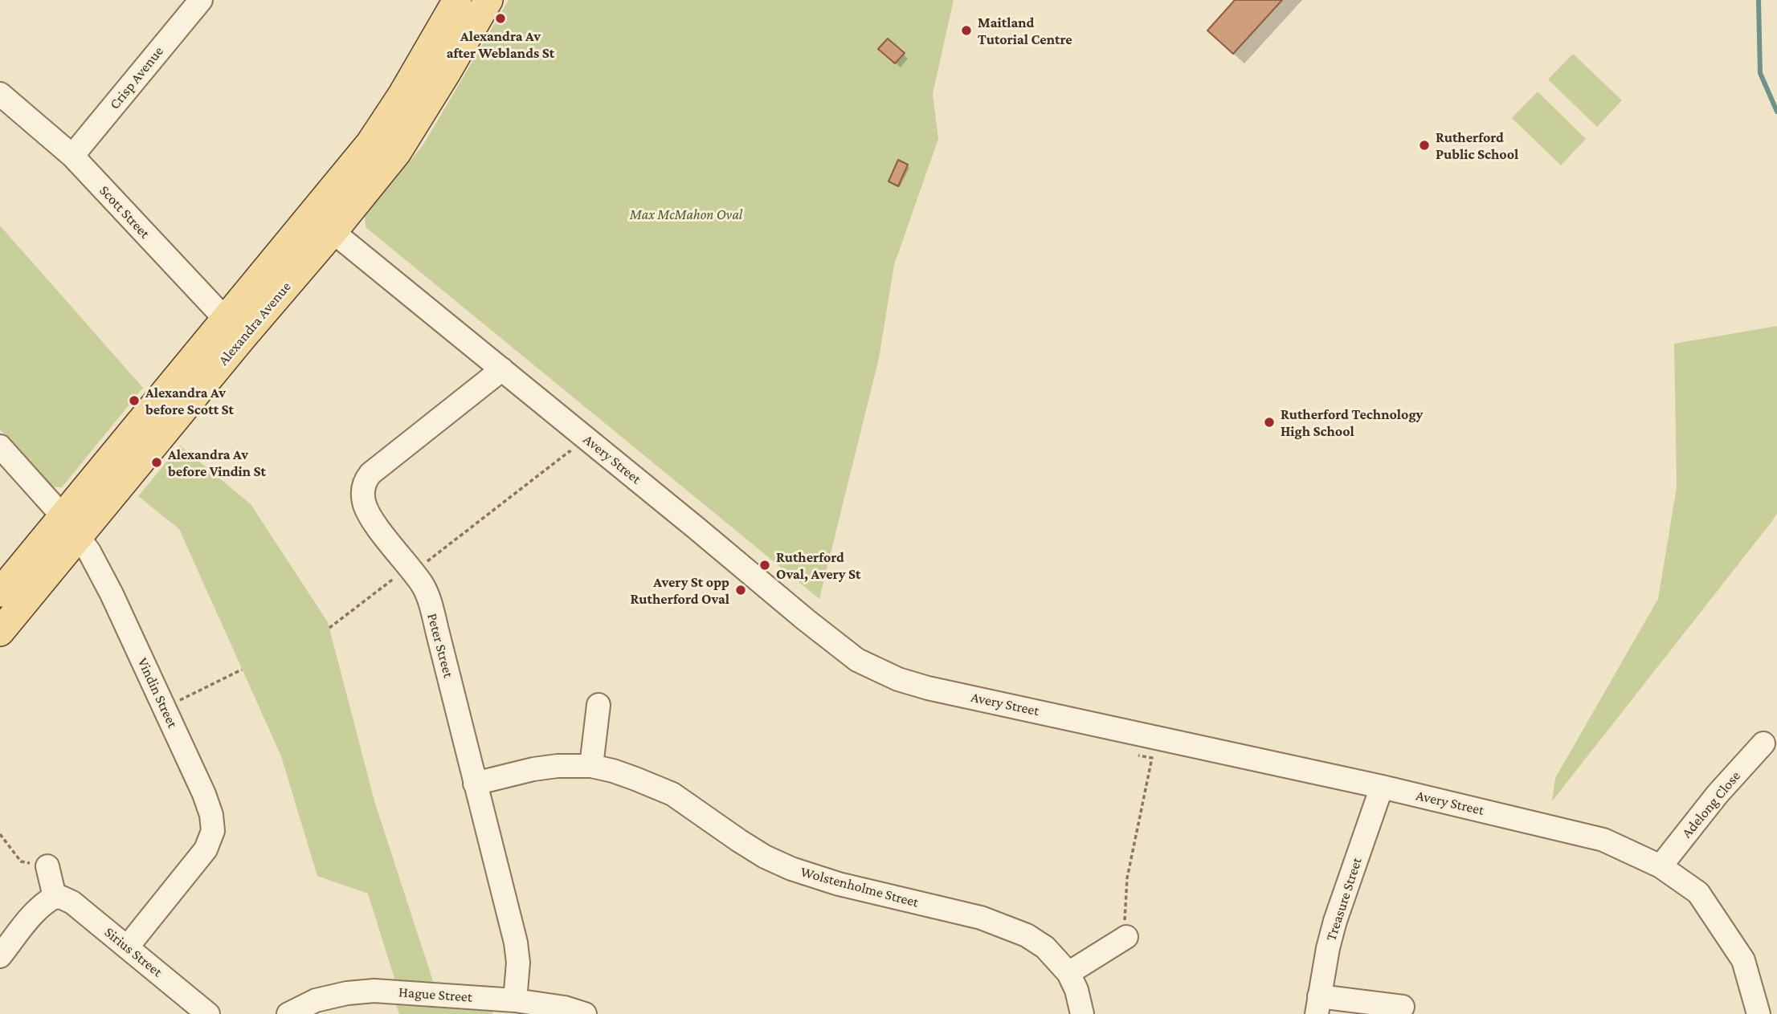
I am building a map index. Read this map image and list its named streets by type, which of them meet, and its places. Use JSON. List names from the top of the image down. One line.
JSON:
{"streets":{"main road":["Alexandra Avenue"],"street":["Crisp Avenue","Scott Street","Avery Street","Peter Street","Vindin Street","Adelong Close","Wolstenholme Street","Treasure Street","Sirius Street","Hague Street"]},"crossings":[["Crisp Avenue","Scott Street"],["Scott Street","Alexandra Avenue"],["Alexandra Avenue","Avery Street"],["Alexandra Avenue","Vindin Street"],["Avery Street","Peter Street"],["Avery Street","Adelong Close"],["Avery Street","Treasure Street"],["Peter Street","Wolstenholme Street"],["Peter Street","Hague Street"],["Vindin Street","Sirius Street"]],"parks":["Max McMahon Oval"],"places":["Alexandra Av after Weblands St","Maitland Tutorial Centre","Rutherford Public School","Alexandra Av before Scott St","Rutherford Technology High School","Alexandra Av before Vindin St","Rutherford Oval, Avery St","Avery St opp Rutherford Oval"]}
